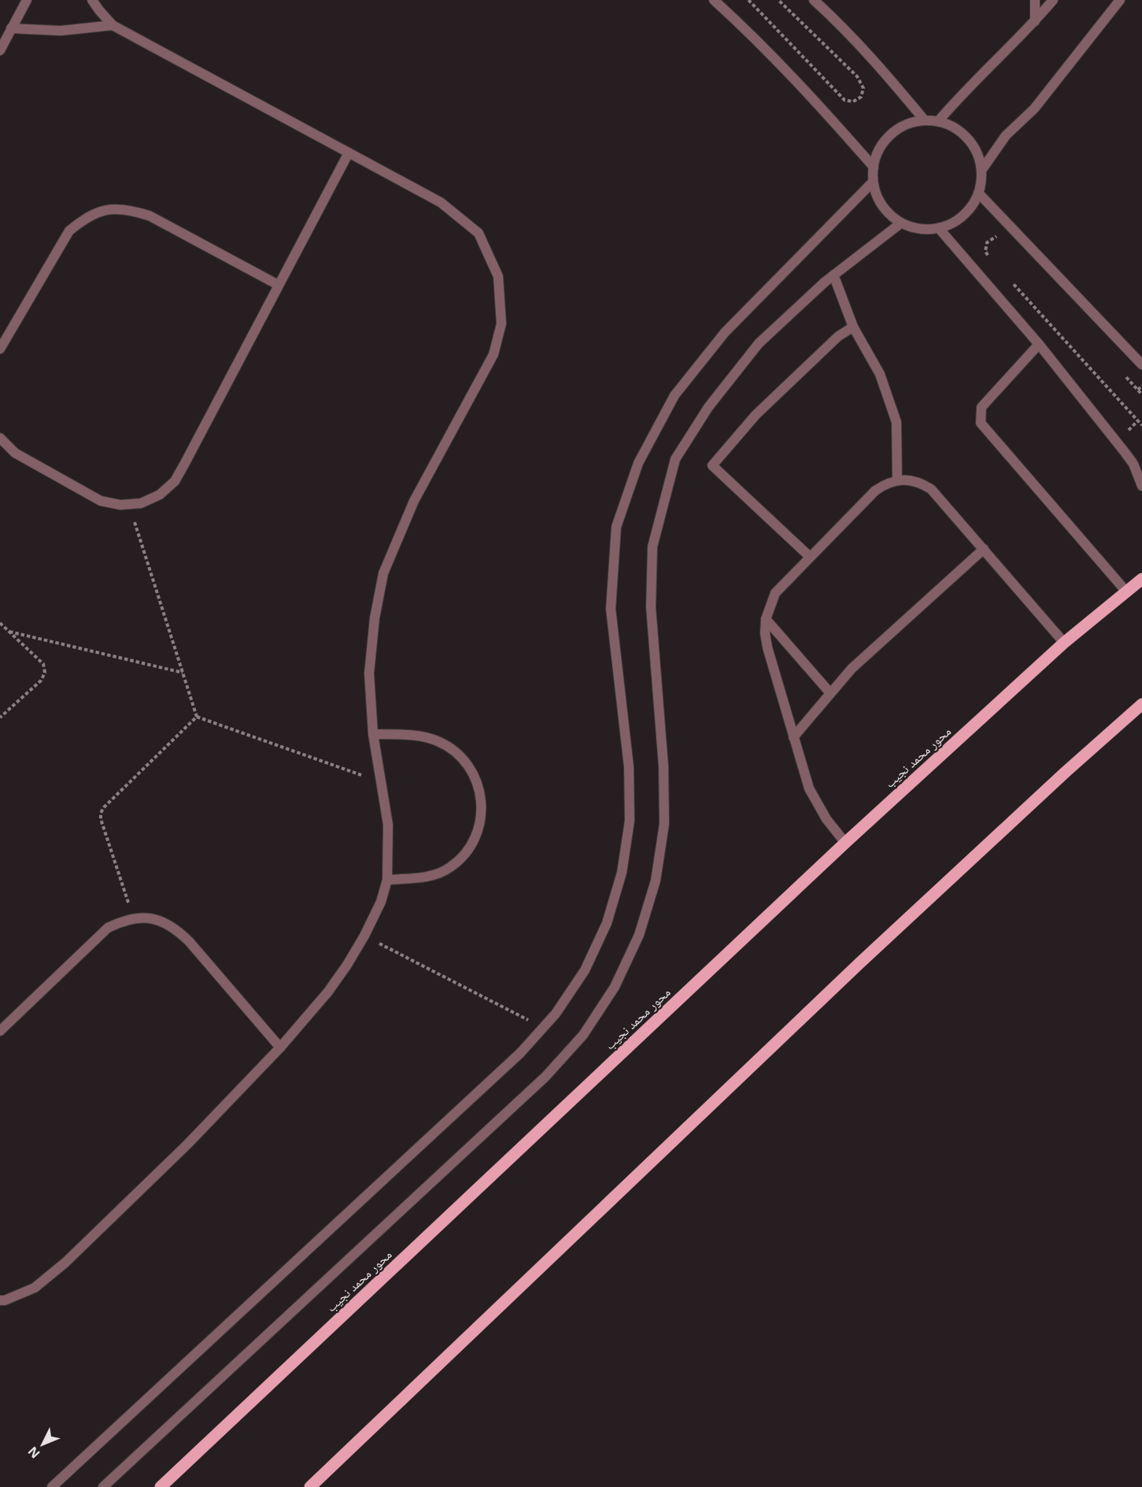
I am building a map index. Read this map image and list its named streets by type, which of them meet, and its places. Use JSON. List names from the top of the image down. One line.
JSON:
{"streets":{"main road":["محور محمد نجيب"]},"north":"bottom left"}
